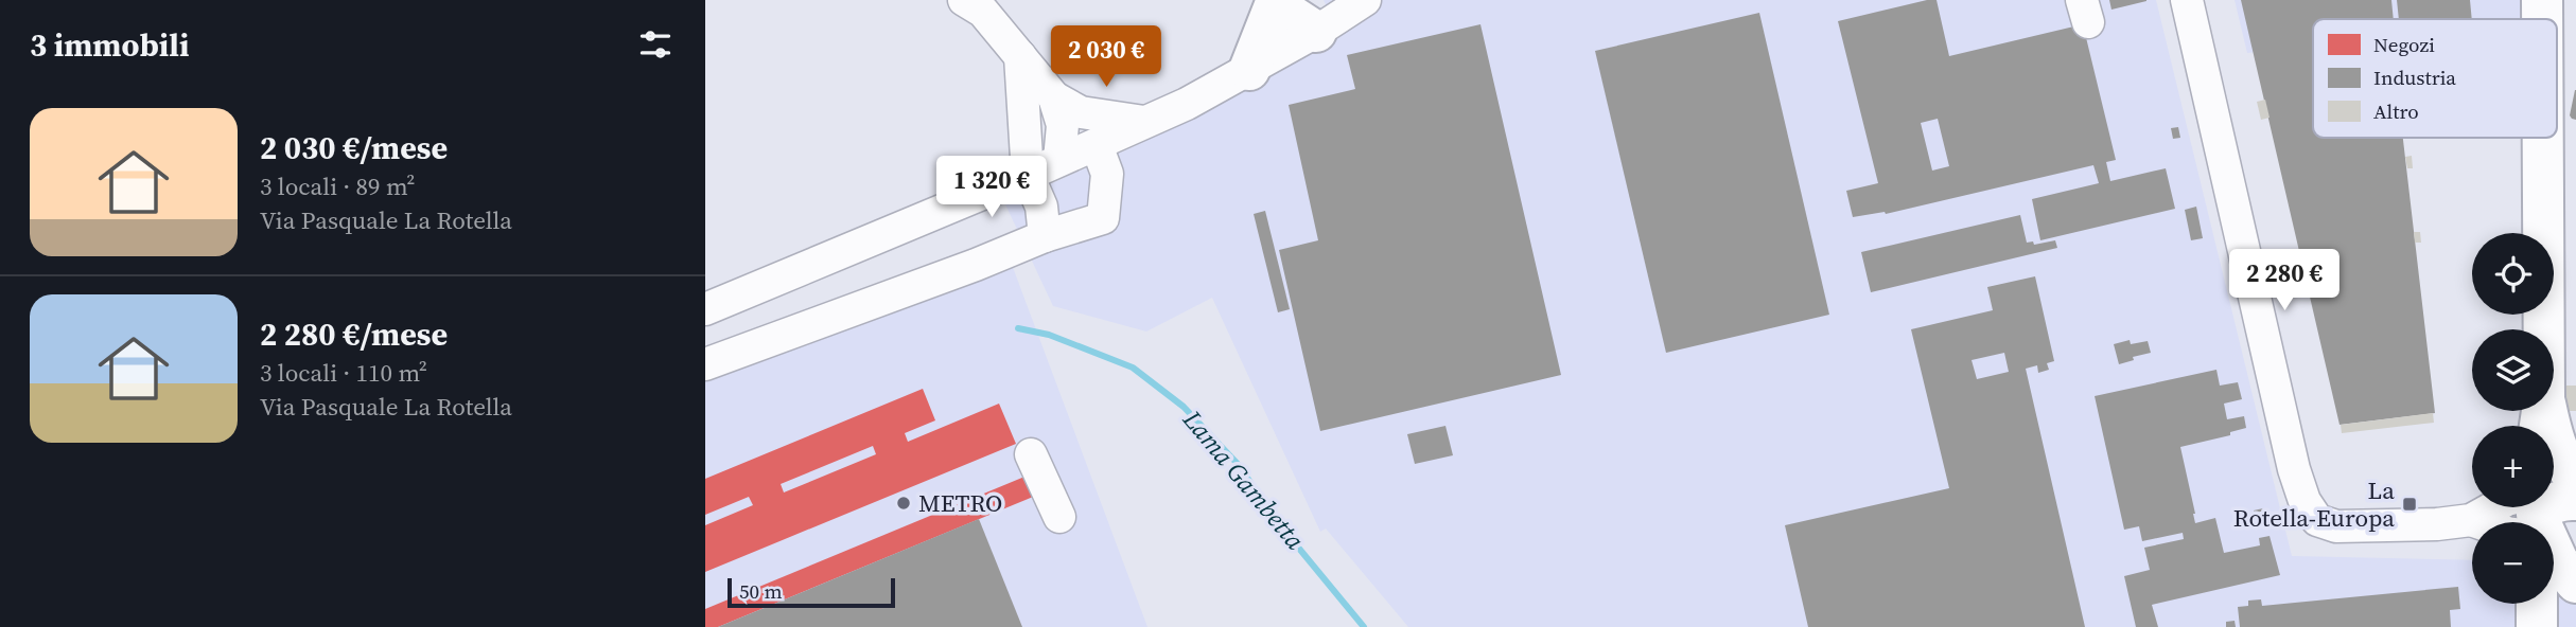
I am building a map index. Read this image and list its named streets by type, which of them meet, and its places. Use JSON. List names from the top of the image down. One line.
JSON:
{"water":["Lama Gambetta"],"places":{"other":["METRO"],"transit":["La Rotella-Europa"]},"legend":["Negozi","Industria","Altro"],"scale_bar":"50 m","page":{"heading":"3 immobili","price":["2 030 €","1 320 €","2 280 €"],"list":[{"name":"2 030 €/mese","note":"3 locali · 89 m² · Via Pasquale La Rotella"},{"name":"2 280 €/mese","note":"3 locali · 110 m² · Via Pasquale La Rotella"}],"map_buttons":["+","−"],"scale":"50 m"}}
